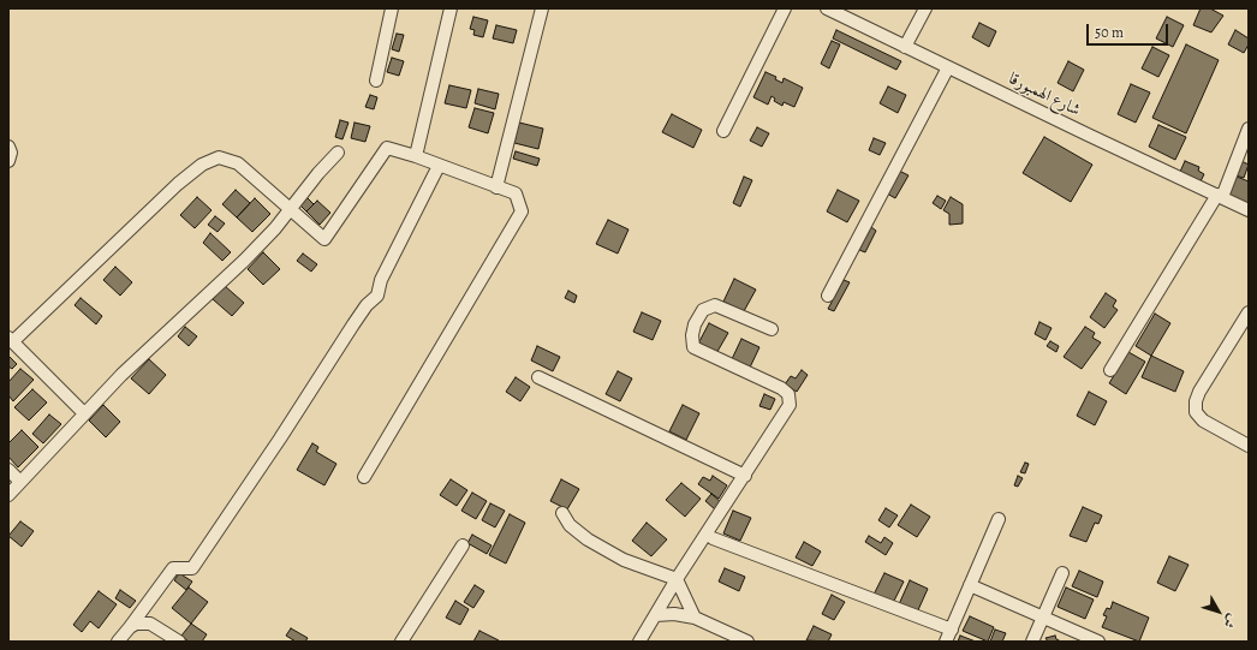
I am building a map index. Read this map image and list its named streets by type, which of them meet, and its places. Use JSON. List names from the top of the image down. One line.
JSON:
{"streets":{"street":["شارع الهمبورقا"]},"scale_bar":"50 m","north":"bottom right"}
